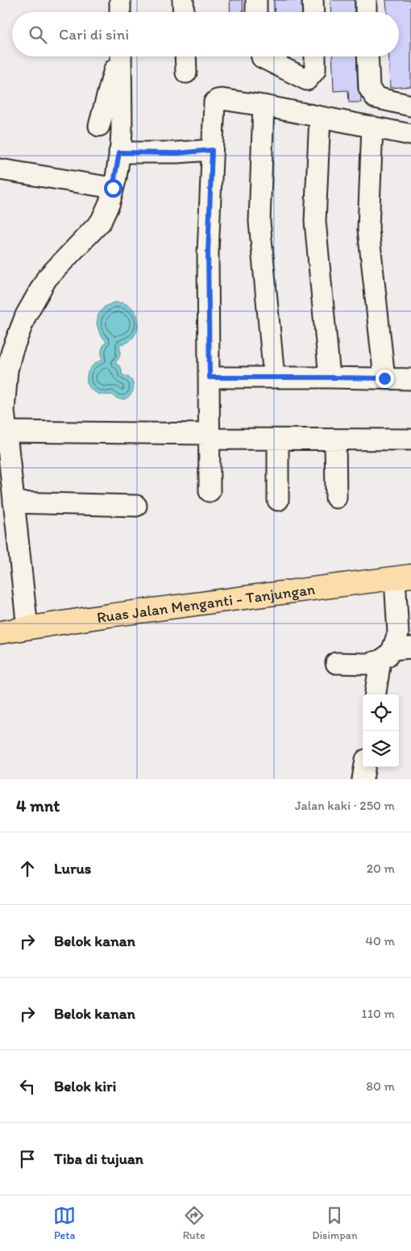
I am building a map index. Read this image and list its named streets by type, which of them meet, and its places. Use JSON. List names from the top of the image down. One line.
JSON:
{"streets":{"main road":["Ruas Jalan Menganti - Tanjungan"]},"page":{"search":"Cari di sini","heading":["4 mnt","Jalan kaki · 250 m"],"list":[["Lurus","20 m"],["Belok kanan","40 m"],["Belok kanan","110 m"],["Belok kiri","80 m"],"Tiba di tujuan"],"nav":["Peta","Rute","Disimpan"]}}
